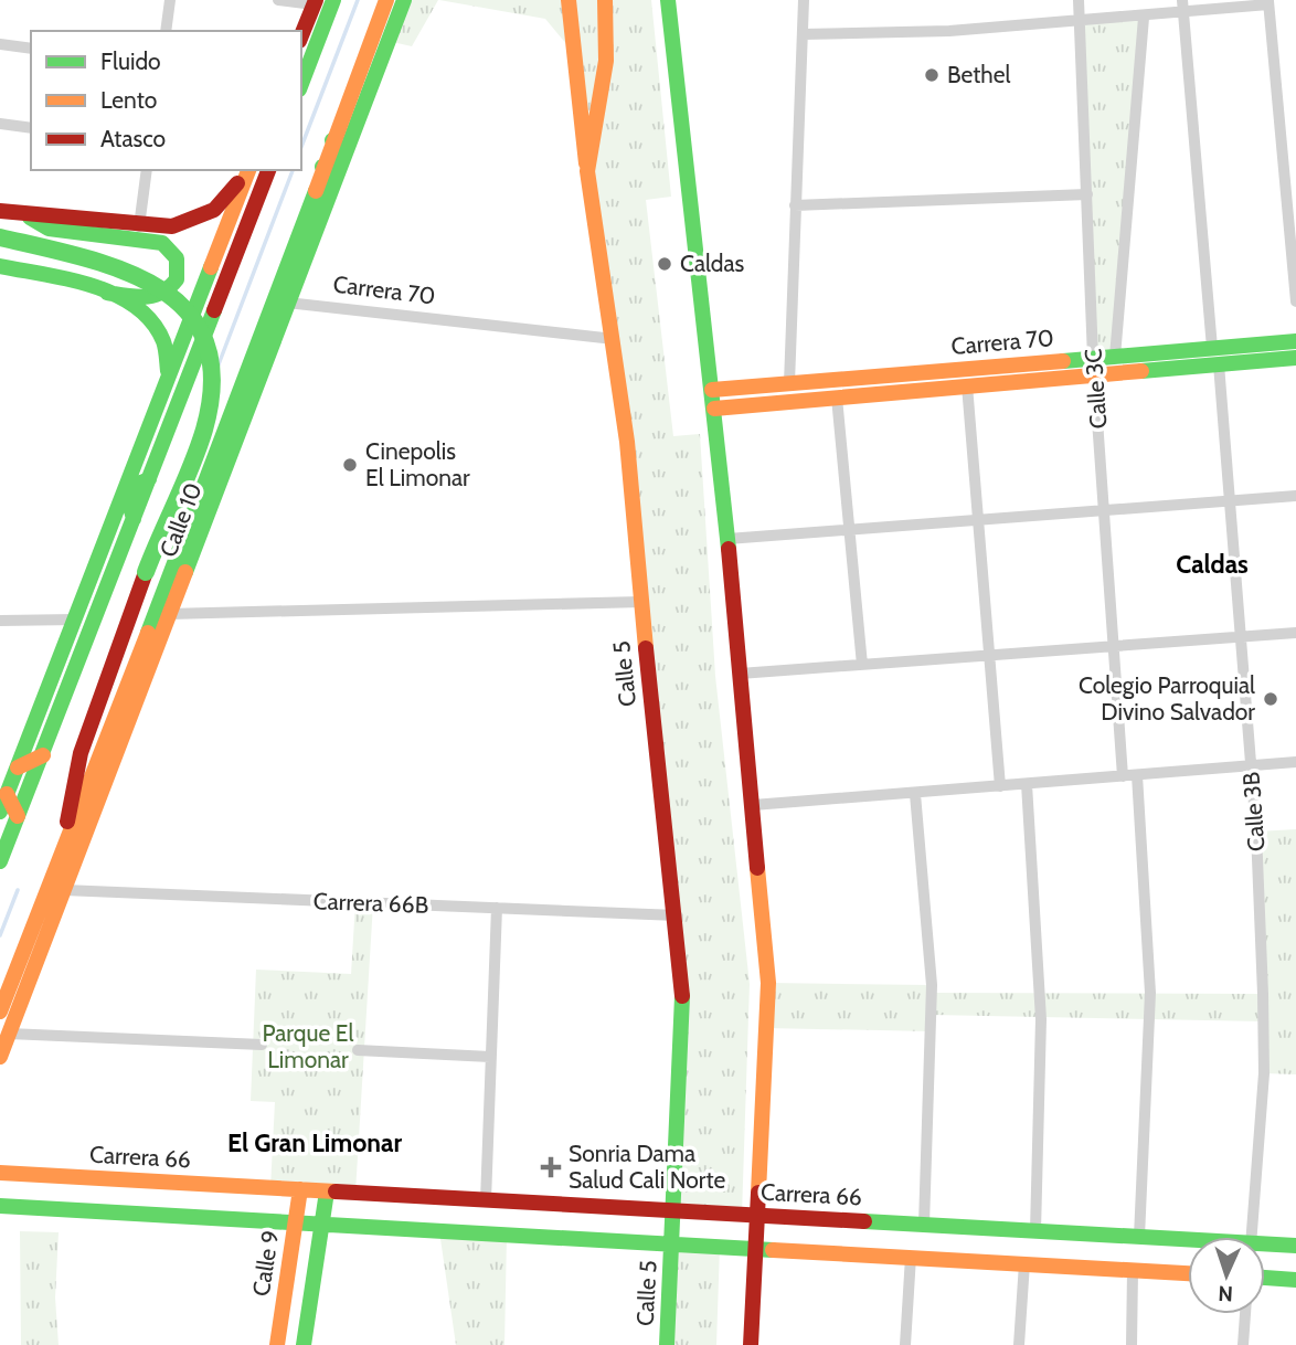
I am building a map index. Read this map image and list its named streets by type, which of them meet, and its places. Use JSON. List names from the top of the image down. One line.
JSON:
{"streets":{"main road":["Carrera 70","Calle 10","Calle 5","Carrera 66","Calle 9"],"street":["Calle 3C","Calle 3B","Carrera 66B"]},"crossings":[["Carrera 70","Calle 3C"],["Carrera 70","Calle 10"],["Carrera 70","Calle 5"],["Carrera 70","Calle 3B"],["Calle 10","Carrera 66B"],["Calle 5","Carrera 66B"],["Calle 5","Carrera 66"],["Carrera 66","Calle 9"]],"districts":["Caldas","El Gran Limonar"],"parks":["Parque El Limonar"],"places":{"other":["Bethel","Caldas","Cinepolis El Limonar","Colegio Parroquial Divino Salvador"],"health":["Sonria Dama Salud Cali Norte"]},"legend":["Fluido","Lento","Atasco"],"north":"bottom"}
